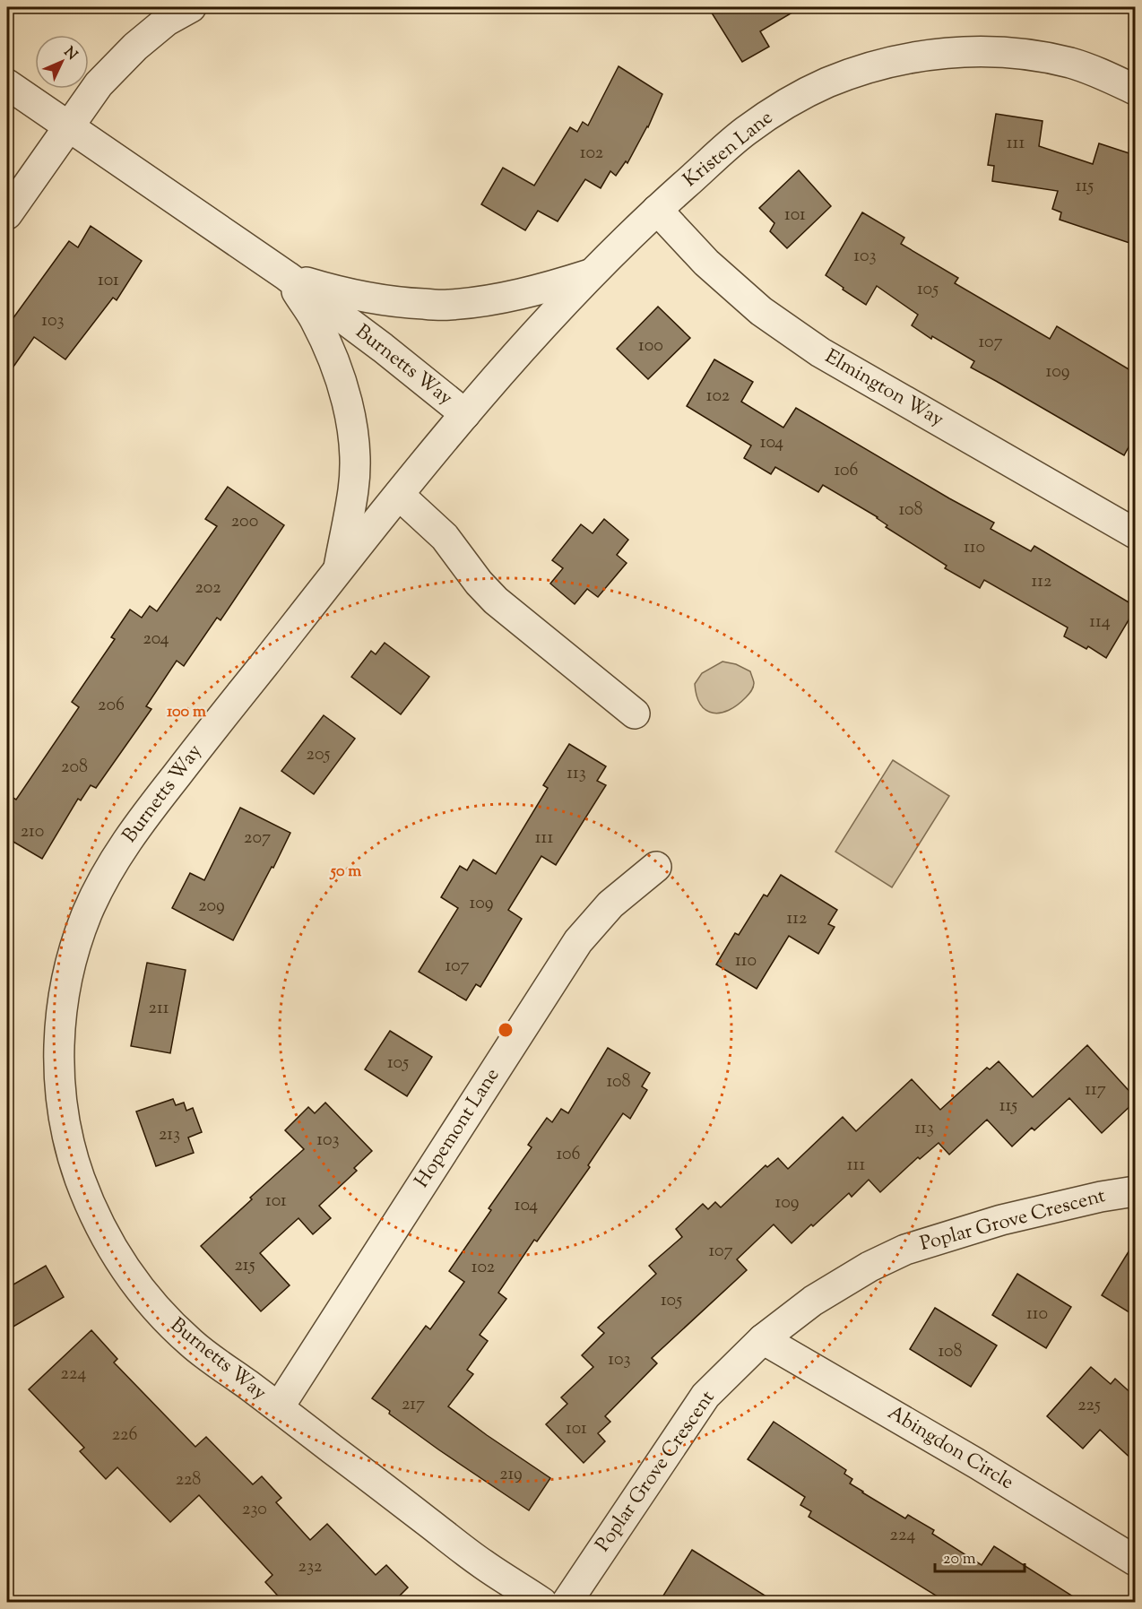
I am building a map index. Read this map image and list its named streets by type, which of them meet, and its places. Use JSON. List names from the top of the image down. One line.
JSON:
{"streets":{"street":["Kristen Lane","Burnetts Way","Elmington Way","Hopemont Lane","Poplar Grove Crescent","Abingdon Circle"]},"crossings":[["Kristen Lane","Burnetts Way"],["Kristen Lane","Elmington Way"],["Burnetts Way","Hopemont Lane"],["Poplar Grove Crescent","Abingdon Circle"]],"house_numbers":["111","102","115","101","103","101","105","103","107","100","109","102","104","106","108","200","110","112","202","114","204","206","205","208","113","210","207","111","109","209","112","110","107","211","105","108","117","115","113","213","103","106","111","101","109","104","107","215","102","105","110","108","103","224","217","225","101","226","219","228","230","224","232"],"scale_bar":"20 m","north":"top right","rings":["100 m","50 m"]}
